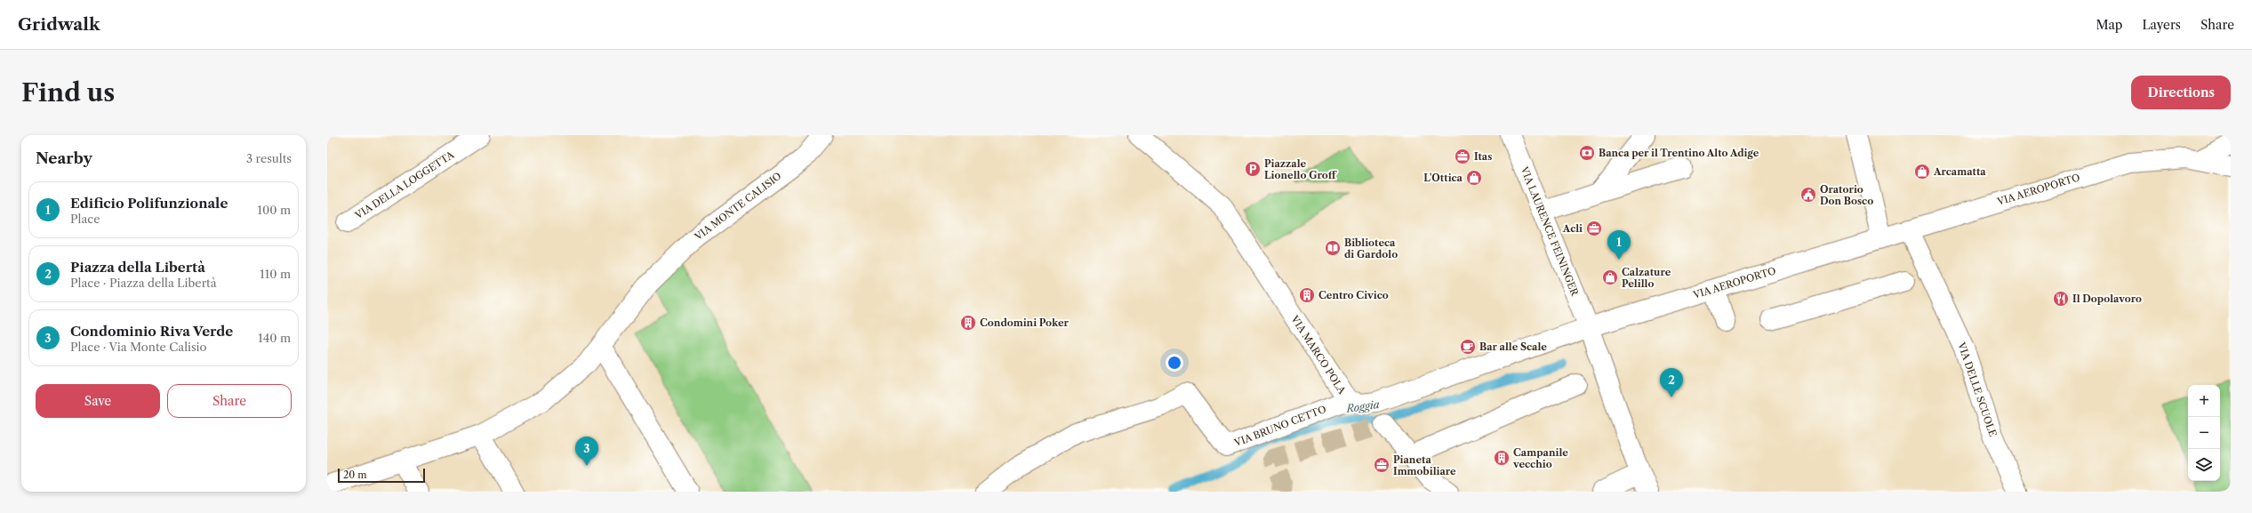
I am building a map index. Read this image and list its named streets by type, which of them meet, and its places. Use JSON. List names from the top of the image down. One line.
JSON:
{"streets":{"street":["VIA DELLA LOGGETTA","VIA AEROPORTO","VIA MONTE CALISIO","VIA LAURENCE FEININGER","VIA MARCO POLA","VIA DELLE SCUOLE","VIA BRUNO CETTO"]},"crossings":[["VIA AEROPORTO","VIA LAURENCE FEININGER"],["VIA AEROPORTO","VIA MARCO POLA"],["VIA AEROPORTO","VIA DELLE SCUOLE"],["VIA LAURENCE FEININGER","VIA MARCO POLA"],["VIA MARCO POLA","VIA BRUNO CETTO"]],"water":["Roggia"],"places":{"bank":["Banca per il Trentino Alto Adige"],"office":["Itas","Acli","Pianeta Immobiliare"],"parking":["Piazzale Lionello Groff"],"shop":["Arcamatta","L'Ottica","Calzature Pelillo"],"public building":["Oratorio Don Bosco"],"library":["Biblioteca di Gardolo"],"building":["Centro Civico","Condomini Poker","Campanile vecchio"],"restaurant":["Il Dopolavoro"],"cafe":["Bar alle Scale"]},"scale_bar":"20 m","page":{"header":"Gridwalk","nav":["Map","Layers","Share"],"buttons":["Directions",["Save","Share"]],"title":"Find us","heading":["Nearby","3 results"],"list":[{"mark":"1","name":"Edificio Polifunzionale","note":"Place","value":"100 m"},{"mark":"2","name":"Piazza della Libertà","note":"Place · Piazza della Libertà","value":"110 m"},{"mark":"3","name":"Condominio Riva Verde","note":"Place · Via Monte Calisio","value":"140 m"}],"pins":["1","2","3"],"map_buttons":["+","−"],"scale":"20 m"}}
